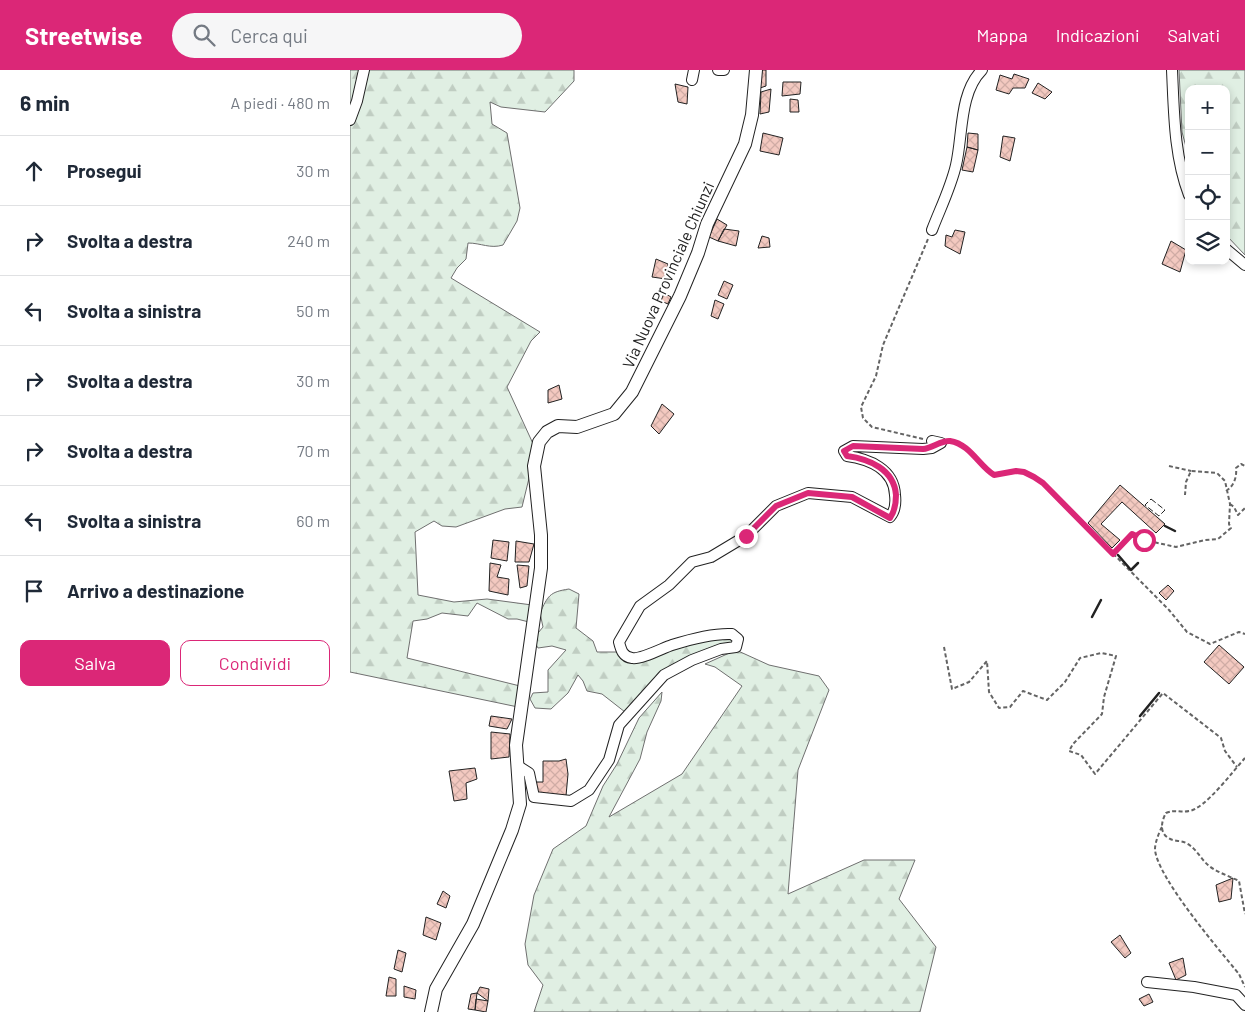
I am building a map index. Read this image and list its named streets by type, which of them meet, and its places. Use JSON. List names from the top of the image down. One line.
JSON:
{"streets":{"main road":["Via Nuova Provinciale Chiunzi"]},"page":{"header":"Streetwise","search":"Cerca qui","nav":["Mappa","Indicazioni","Salvati"],"heading":["6 min","A piedi · 480 m"],"map_buttons":["+","−"],"list":[["Prosegui","30 m"],["Svolta a destra","240 m"],["Svolta a sinistra","50 m"],["Svolta a destra","30 m"],["Svolta a destra","70 m"],["Svolta a sinistra","60 m"],"Arrivo a destinazione"],"buttons":["Salva","Condividi"]}}
